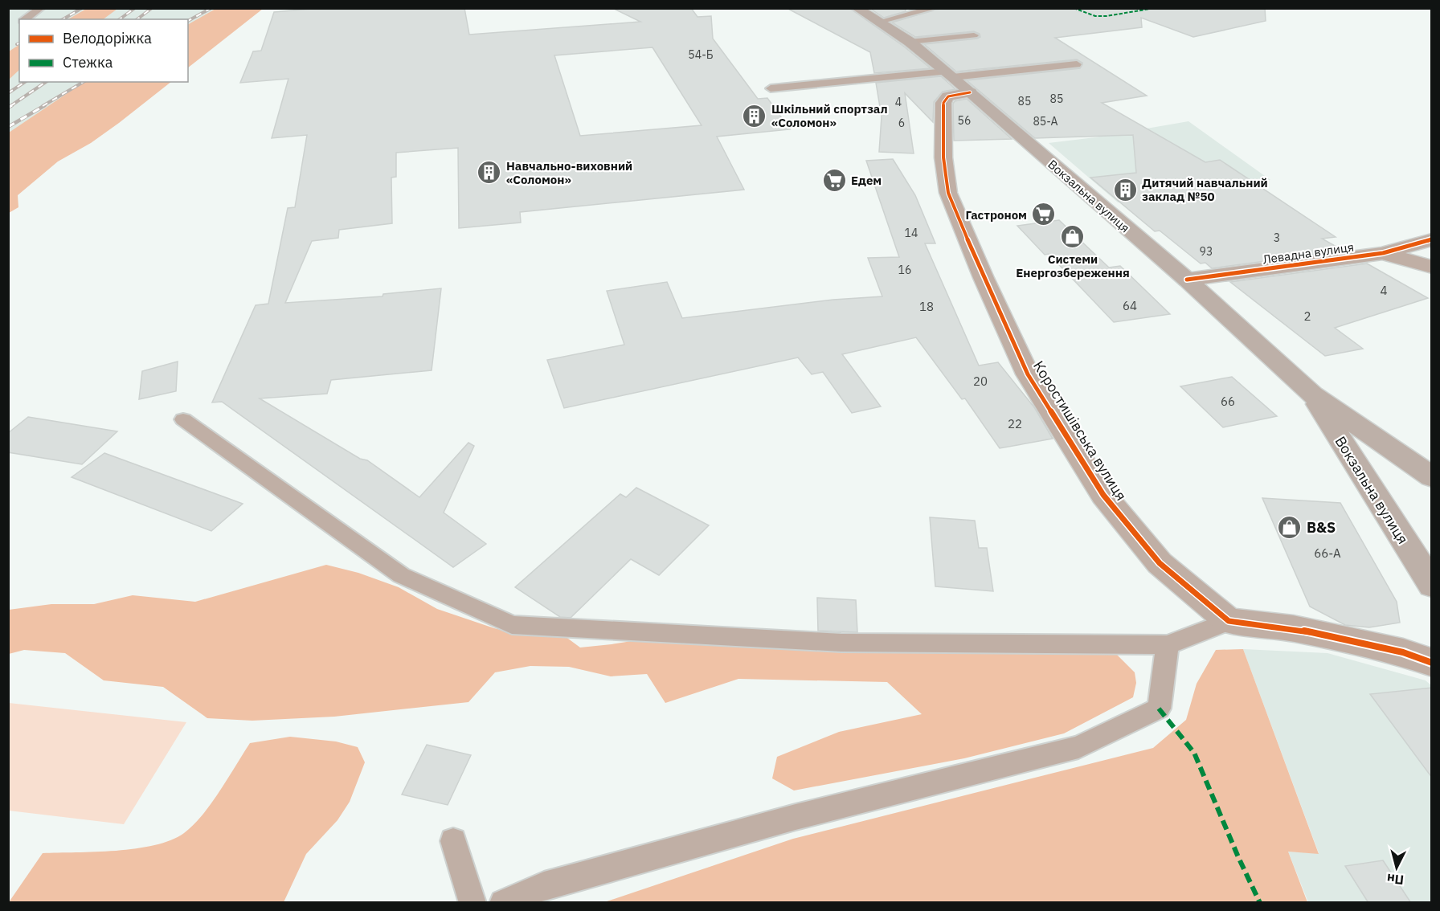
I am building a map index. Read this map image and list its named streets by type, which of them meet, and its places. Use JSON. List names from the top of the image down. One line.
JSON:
{"streets":{"main road":["Вокзальна вулиця"],"street":["Левадна вулиця","Коростишівська вулиця"]},"crossings":[["Вокзальна вулиця","Левадна вулиця"],["Вокзальна вулиця","Коростишівська вулиця"]],"places":{"building":["Шкільний спортзал «Соломон»","Навчально-виховний «Соломон»","Дитячий навчальний заклад №50"],"supermarket":["Едем","Гастроном"],"shop":["Системи Енергозбереження","B&S"]},"house_numbers":["54-Б","85","85","4","56","85-А","6","14","3","93","16","4","64","18","2","20","66","22","66-А"],"legend":["Велодоріжка","Стежка"],"north":"bottom"}
